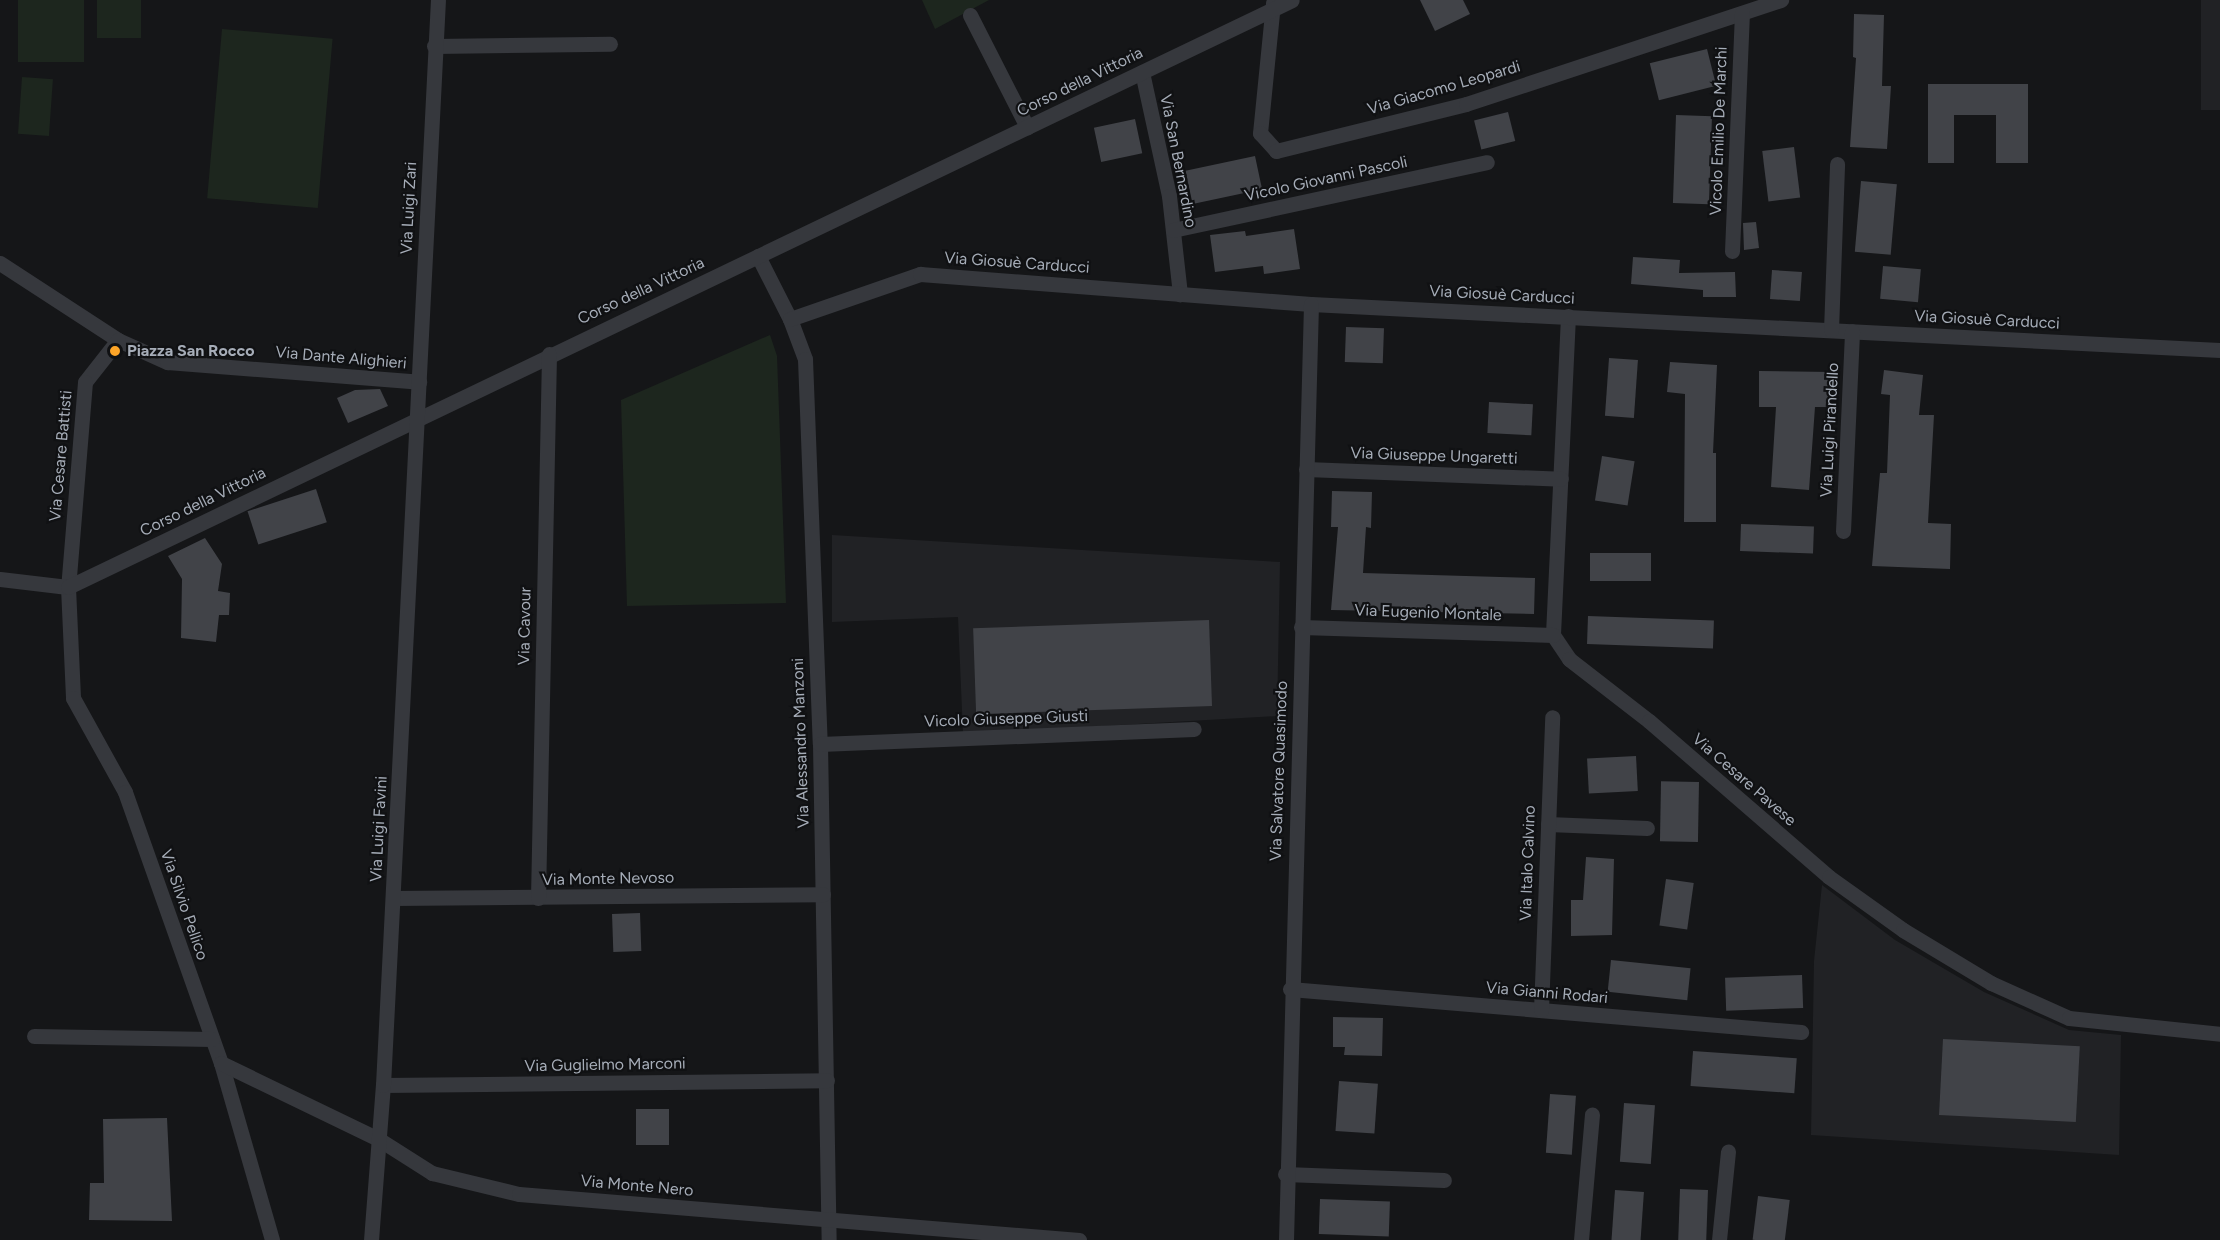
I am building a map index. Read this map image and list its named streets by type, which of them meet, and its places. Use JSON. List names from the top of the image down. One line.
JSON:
{"streets":{"street":["Corso della Vittoria","Via Giacomo Leopardi","Vicolo Emilio De Marchi","Via San Bernardino","Vicolo Giovanni Pascoli","Via Luigi Zari","Via Giosuè Carducci","Via Dante Alighieri","Via Luigi Pirandello","Via Cesare Battisti","Via Giuseppe Ungaretti","Via Eugenio Montale","Via Cavour","Vicolo Giuseppe Giusti","Via Alessandro Manzoni","Via Salvatore Quasimodo","Via Cesare Pavese","Via Luigi Favini","Via Italo Calvino","Via Monte Nevoso","Via Silvio Pellico","Via Gianni Rodari","Via Guglielmo Marconi","Via Monte Nero"]},"crossings":[["Corso della Vittoria","Via Giacomo Leopardi"],["Corso della Vittoria","Via San Bernardino"],["Corso della Vittoria","Via Luigi Zari"],["Corso della Vittoria","Via Cesare Battisti"],["Corso della Vittoria","Via Cavour"],["Corso della Vittoria","Via Alessandro Manzoni"],["Corso della Vittoria","Via Luigi Favini"],["Corso della Vittoria","Via Silvio Pellico"],["Via Giacomo Leopardi","Vicolo Emilio De Marchi"],["Via San Bernardino","Vicolo Giovanni Pascoli"],["Via San Bernardino","Via Giosuè Carducci"],["Via Luigi Zari","Via Dante Alighieri"],["Via Luigi Zari","Via Luigi Favini"],["Via Giosuè Carducci","Via Luigi Pirandello"],["Via Giosuè Carducci","Via Alessandro Manzoni"],["Via Giosuè Carducci","Via Salvatore Quasimodo"],["Via Dante Alighieri","Via Cesare Battisti"],["Via Cesare Battisti","Via Silvio Pellico"],["Via Giuseppe Ungaretti","Via Salvatore Quasimodo"],["Via Eugenio Montale","Via Salvatore Quasimodo"],["Via Eugenio Montale","Via Cesare Pavese"],["Via Cavour","Via Monte Nevoso"],["Vicolo Giuseppe Giusti","Via Alessandro Manzoni"],["Via Alessandro Manzoni","Via Monte Nevoso"],["Via Alessandro Manzoni","Via Guglielmo Marconi"],["Via Alessandro Manzoni","Via Monte Nero"],["Via Salvatore Quasimodo","Via Gianni Rodari"],["Via Luigi Favini","Via Monte Nevoso"],["Via Luigi Favini","Via Guglielmo Marconi"],["Via Luigi Favini","Via Monte Nero"],["Via Italo Calvino","Via Gianni Rodari"],["Via Silvio Pellico","Via Monte Nero"]],"places":["Piazza San Rocco"]}
